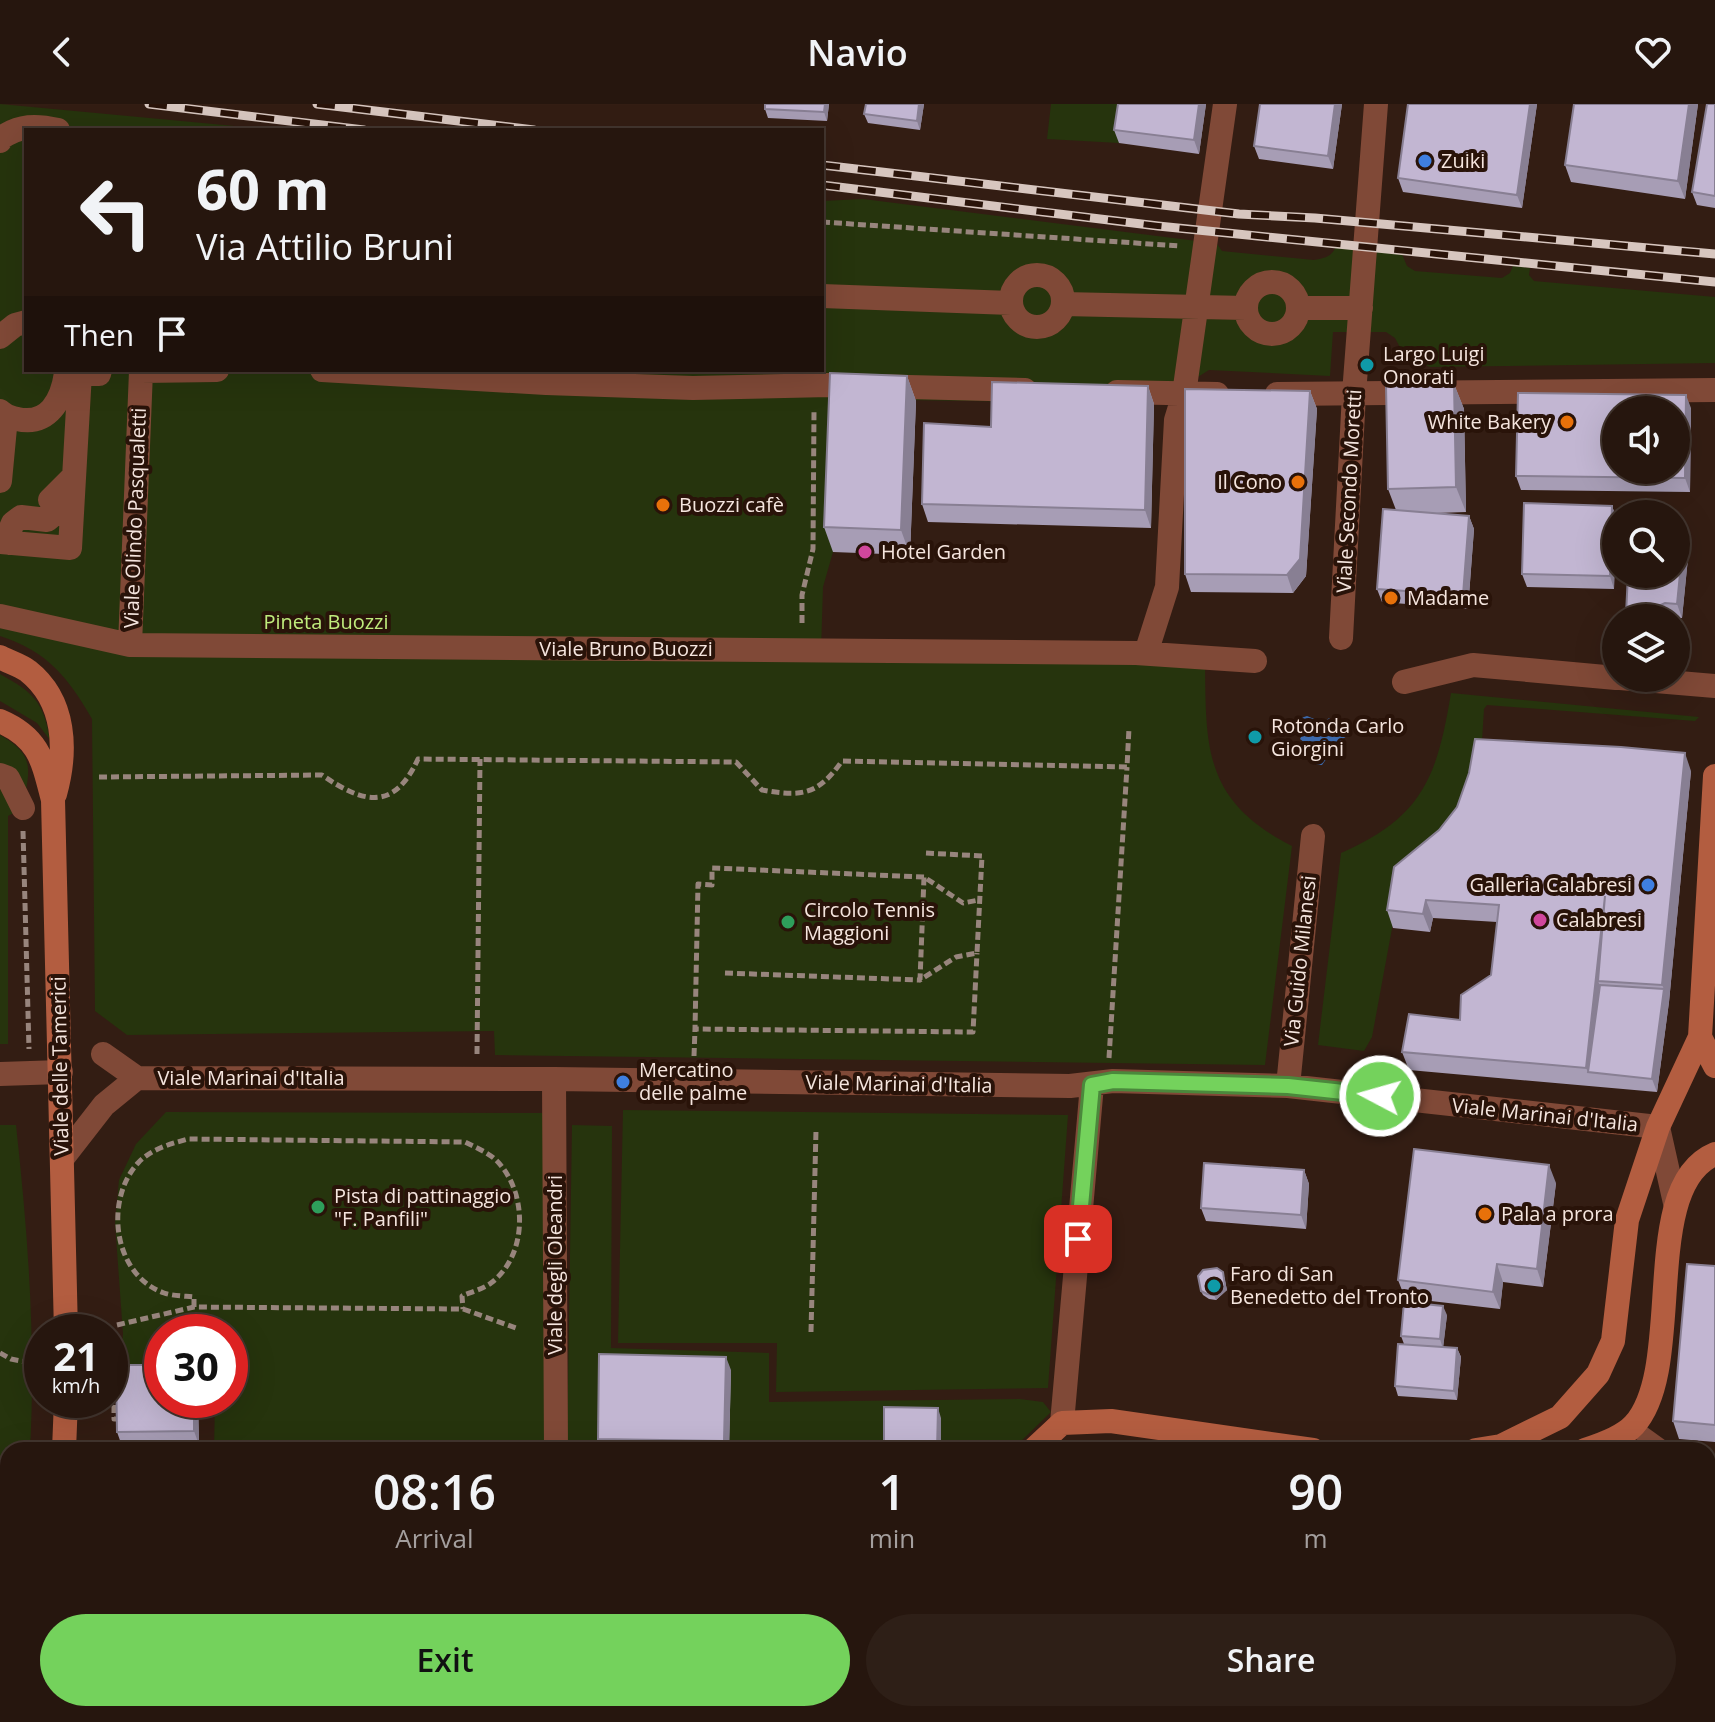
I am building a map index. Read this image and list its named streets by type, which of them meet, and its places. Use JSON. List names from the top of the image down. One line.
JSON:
{"streets":{"street":["Viale Secondo Moretti","Viale Olindo Pasqualetti","Viale Bruno Buozzi","Via Guido Milanesi","Viale delle Tamerici","Viale Marinai d'Italia","Viale degli Oleandri"]},"crossings":[["Viale Olindo Pasqualetti","Viale Bruno Buozzi"],["Via Guido Milanesi","Viale Marinai d'Italia"],["Viale delle Tamerici","Viale Marinai d'Italia"],["Viale Marinai d'Italia","Viale degli Oleandri"]],"parks":["Pineta Buozzi"],"places":["Zuiki","Largo Luigi Onorati","White Bakery","Il Cono","Buozzi cafè","Hotel Garden","Madame","Rotonda Carlo Giorgini","Galleria Calabresi","Calabresi","Circolo Tennis Maggioni","Mercatino delle palme","Pista di pattinaggio \"F. Panfili\"","Pala a prora","Faro di San Benedetto del Tronto"],"page":{"header":"Navio","turn":["60 m","Via Attilio Bruni"],"then":"Then","speed":"21 km/h","limit":"30","eta":["08:16","Arrival","1","min","90","m"],"buttons":["Exit","Share"]}}
